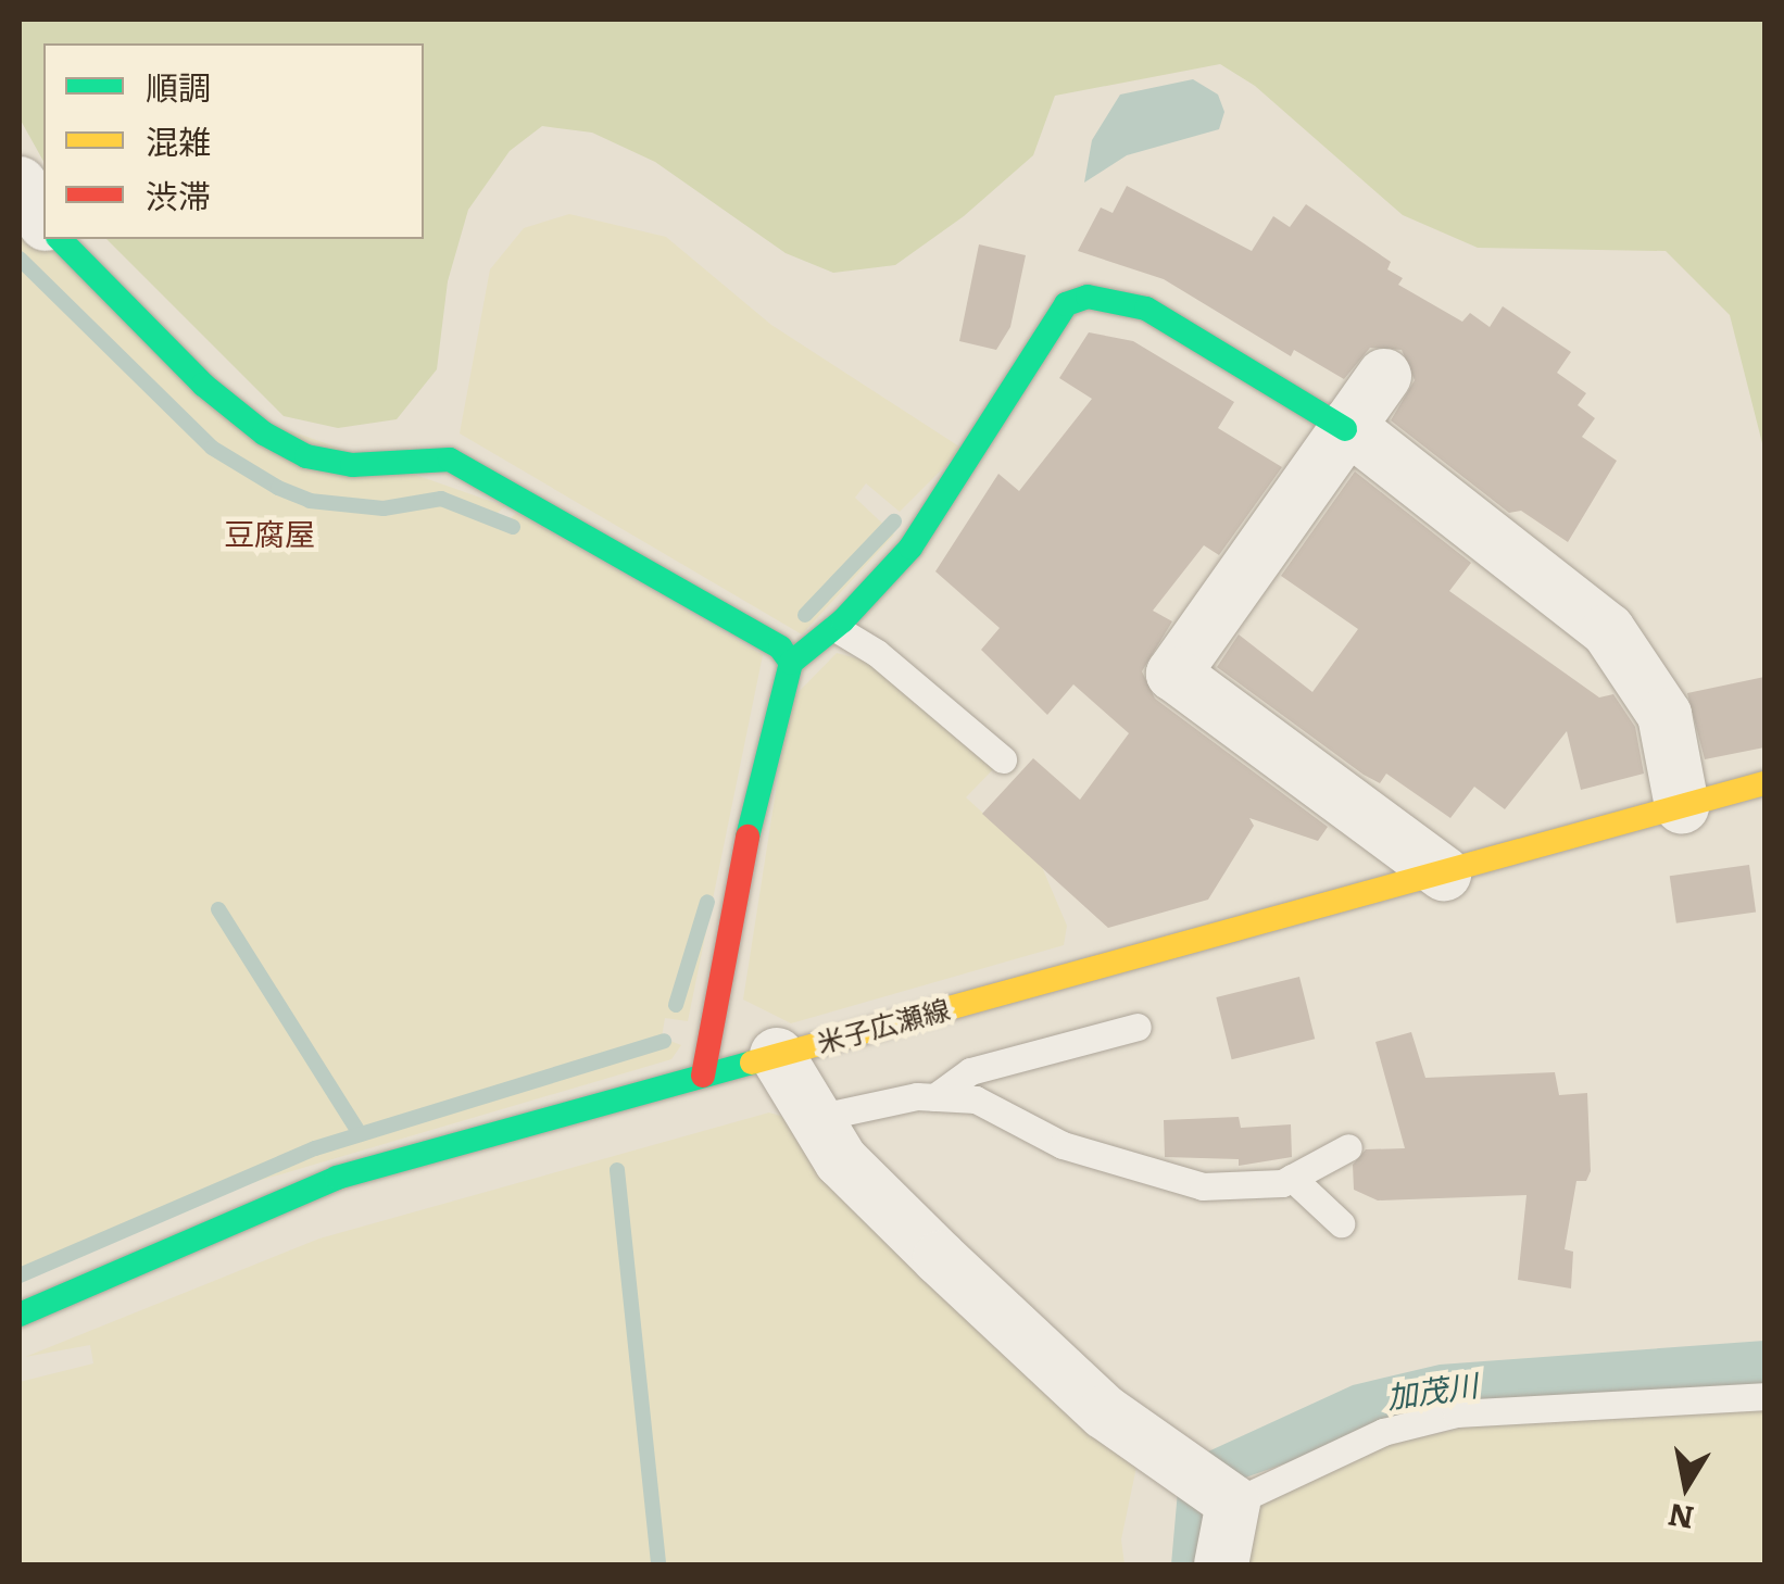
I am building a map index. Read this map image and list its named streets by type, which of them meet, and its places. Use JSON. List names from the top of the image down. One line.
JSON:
{"streets":{"street":["米子広瀬線"]},"districts":["豆腐屋"],"water":["加茂川"],"legend":["順調","混雑","渋滞"],"north":"bottom"}
